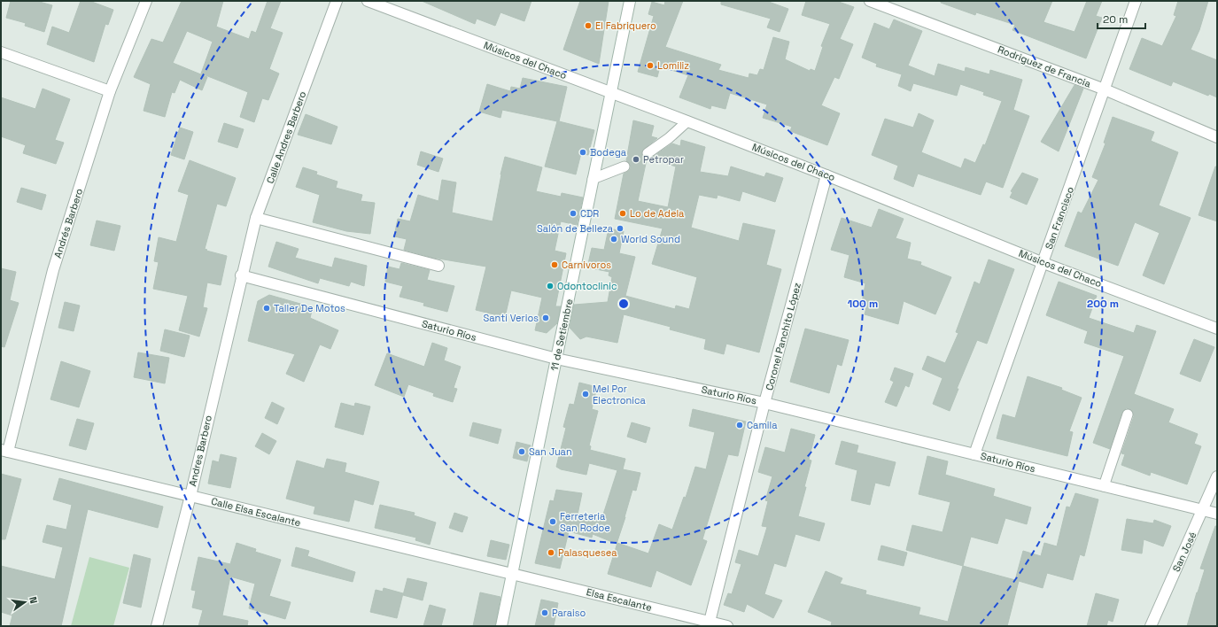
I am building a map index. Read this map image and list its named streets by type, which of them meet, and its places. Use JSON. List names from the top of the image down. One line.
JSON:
{"streets":{"street":["Músicos del Chaco","Rodriguez de Francia","Calle Andres Barbero","San Francisco","Andrés Barbero","Saturio Ríos","11 de Setiembre","Coronel Panchito López","Andres Barbero","Calle Elsa Escalante","San José","Elsa Escalante"]},"crossings":[["Músicos del Chaco","San Francisco"],["Músicos del Chaco","11 de Setiembre"],["Músicos del Chaco","Coronel Panchito López"],["Rodriguez de Francia","San Francisco"],["Calle Andres Barbero","Saturio Ríos"],["Calle Andres Barbero","Andres Barbero"],["San Francisco","Saturio Ríos"],["Andrés Barbero","Calle Elsa Escalante"],["Saturio Ríos","11 de Setiembre"],["Saturio Ríos","Coronel Panchito López"],["Saturio Ríos","Andres Barbero"],["Saturio Ríos","San José"],["11 de Setiembre","Calle Elsa Escalante"],["11 de Setiembre","Elsa Escalante"],["Coronel Panchito López","Elsa Escalante"],["Andres Barbero","Calle Elsa Escalante"],["Calle Elsa Escalante","Elsa Escalante"]],"places":["El Fabriquero","Lomiliz","Bodega","Petropar","CDR","Lo de Adela","Salón de Belleza","World Sound","Carnivoros","Odontoclinic","Taller De Motos","Santi Verios","Mel Por Electronica","Camila","San Juan","Ferreteria San Rodoe","Palasquesea","Paraiso"],"scale_bar":"20 m","north":"right","rings":["100 m","200 m"]}
